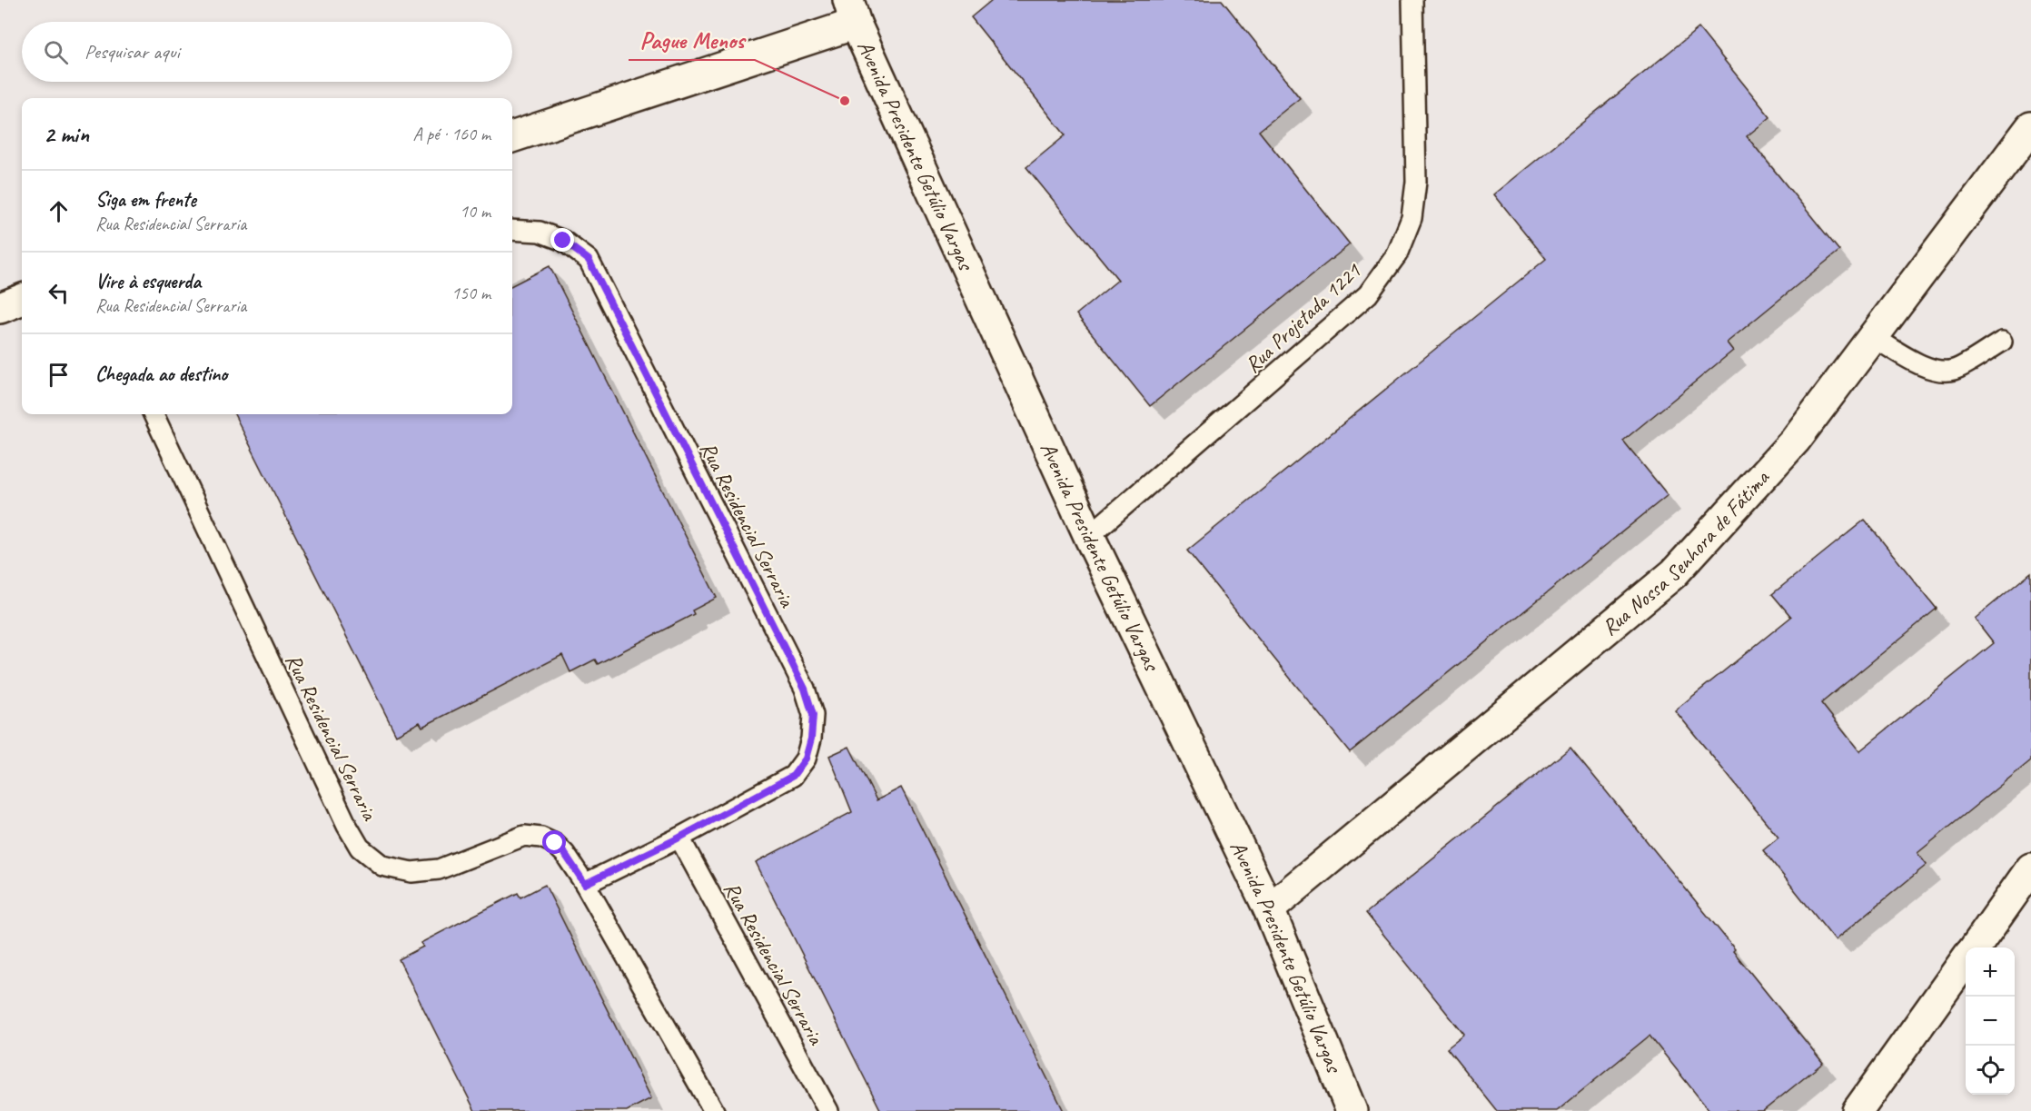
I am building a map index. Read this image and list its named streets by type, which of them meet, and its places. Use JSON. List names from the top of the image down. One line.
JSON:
{"streets":{"street":["Avenida Presidente Getúlio Vargas","Rua Nossa Senhora de Fátima"],"lane":["Rua Projetada 1221","Rua Residencial Serraria"]},"crossings":[["Avenida Presidente Getúlio Vargas","Rua Projetada 1221"],["Avenida Presidente Getúlio Vargas","Rua Nossa Senhora de Fátima"]],"places":["Pague Menos"],"page":{"search":"Pesquisar aqui","heading":["2 min","A pé · 160 m"],"list":[["Siga em frente","Rua Residencial Serraria","10 m"],["Vire à esquerda","Rua Residencial Serraria","150 m"],"Chegada ao destino"],"map_buttons":["+","−"]}}
